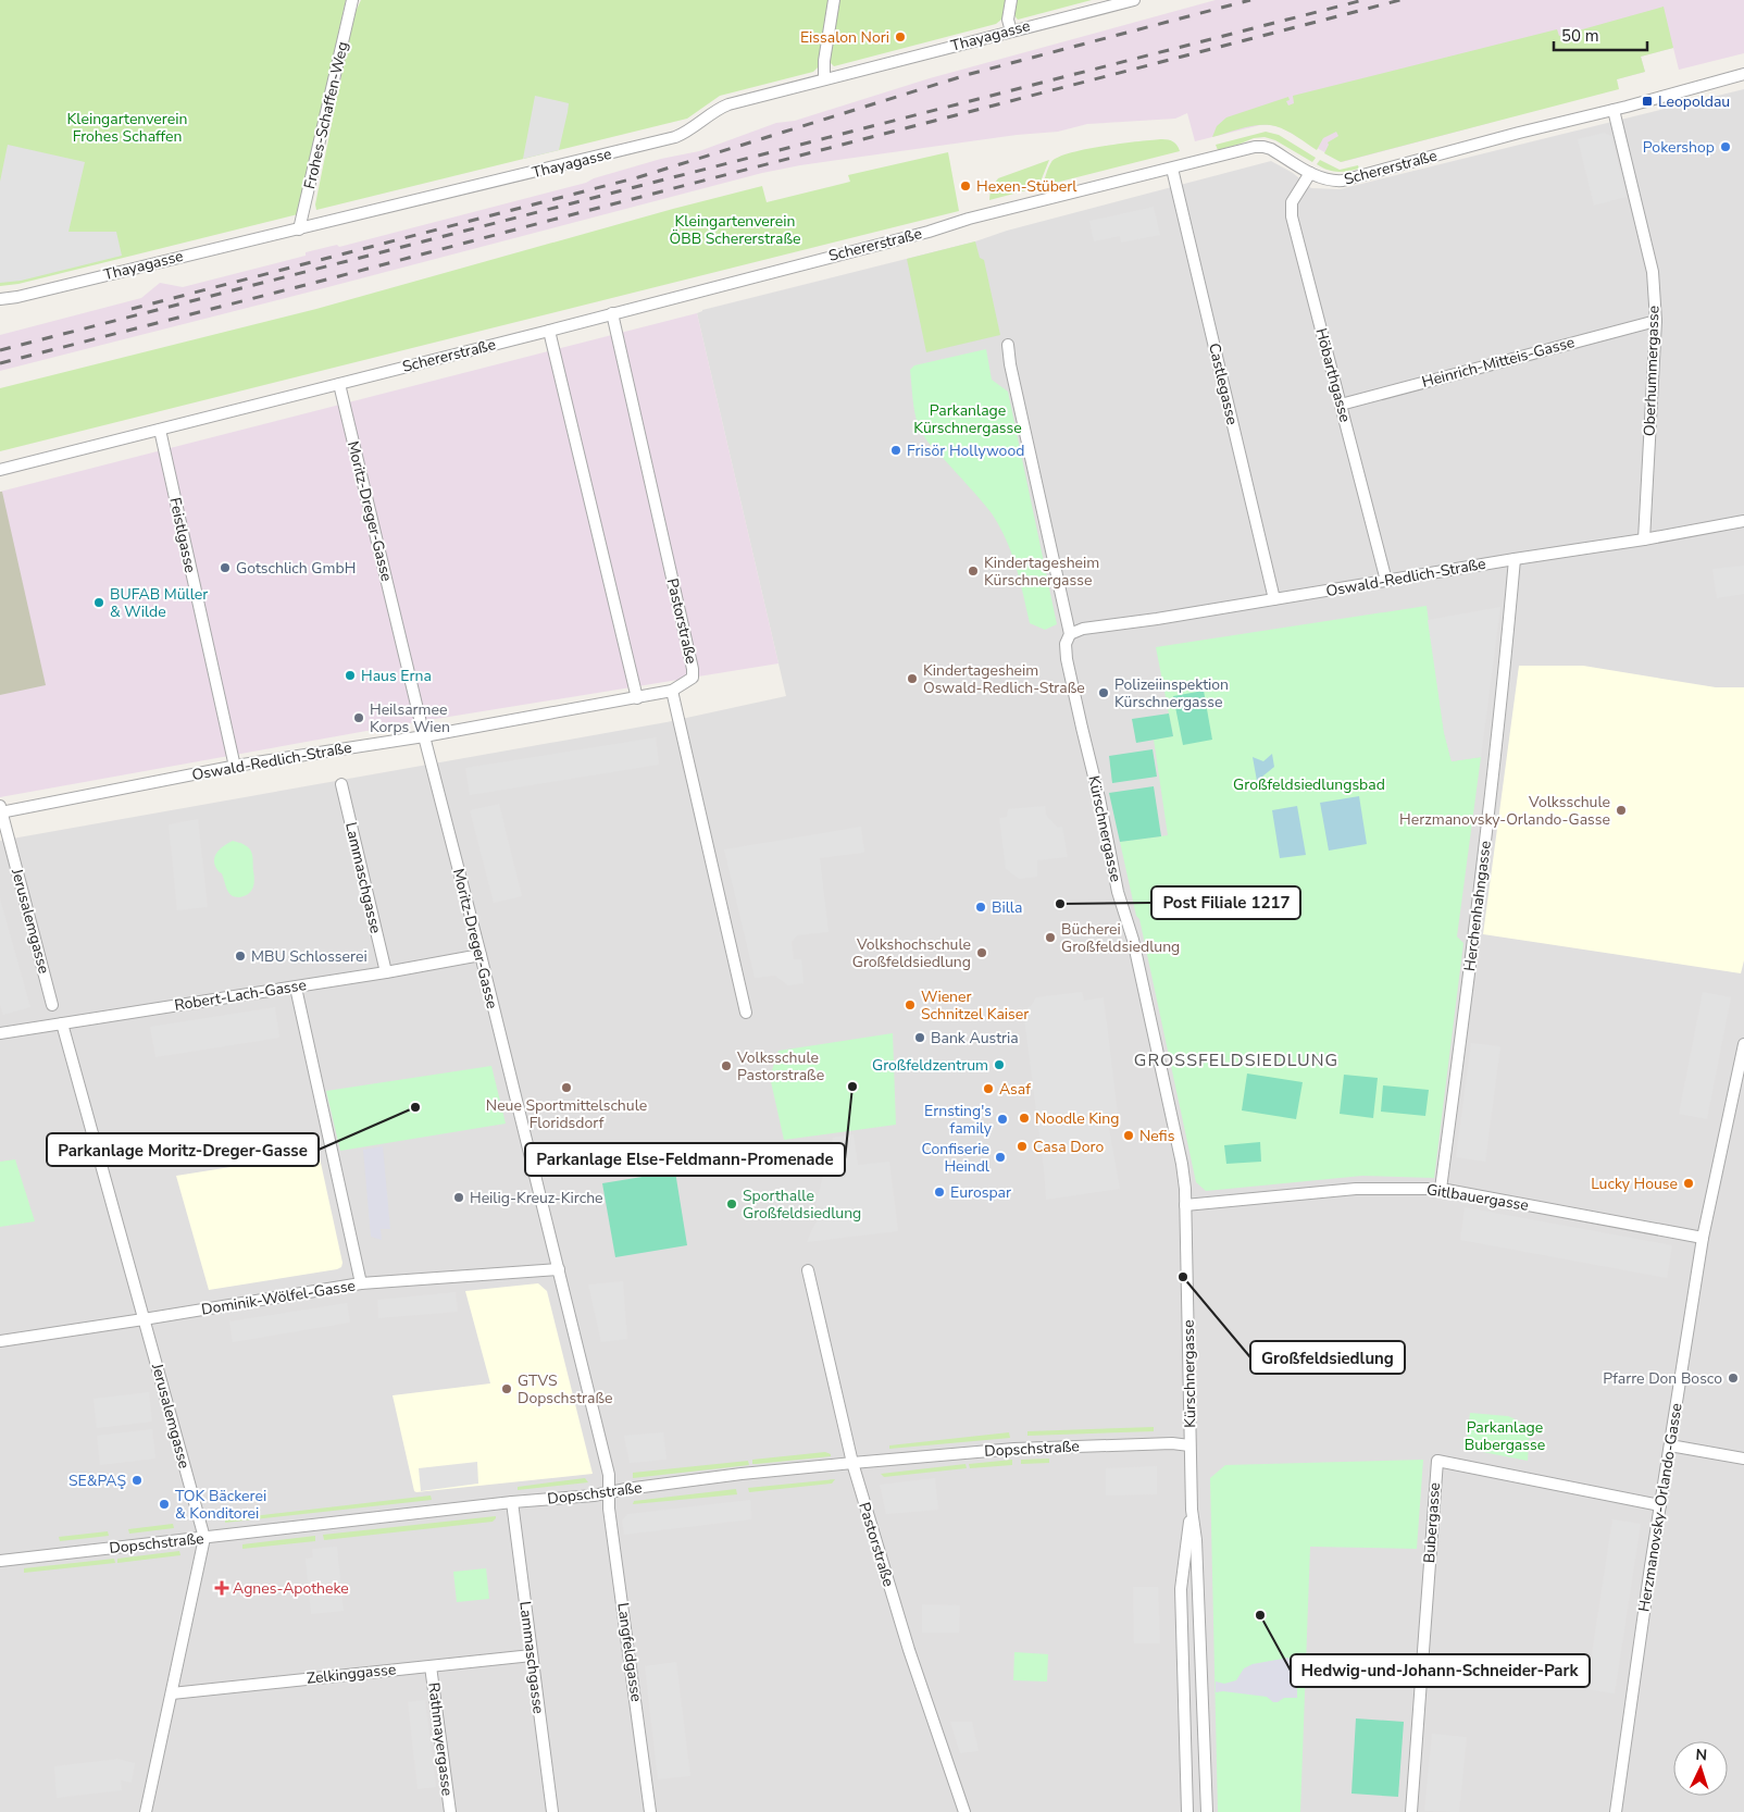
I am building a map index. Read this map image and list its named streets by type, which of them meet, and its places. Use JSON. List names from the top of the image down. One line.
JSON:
{"streets":{"street":["Thayagasse","Frohes-Schaffen-Weg","Schererstraße","Heinrich-Mitteis-Gasse","Oberhummergasse","Höbarthgasse","Castlegasse","Moritz-Dreger-Gasse","Feistlgasse","Oswald-Redlich-Straße","Pastorstraße","Kürschnergasse","Lammaschgasse","Herchenhahngasse","Jerusalemgasse","Robert-Lach-Gasse","Gitlbauergasse","Dominik-Wölfel-Gasse","Dopschstraße","Herzmanovsky-Orlando-Gasse","Bubergasse","Langfeldgasse","Zelkinggasse","Rathmayergasse"]},"crossings":[["Thayagasse","Frohes-Schaffen-Weg"],["Schererstraße","Oberhummergasse"],["Schererstraße","Höbarthgasse"],["Schererstraße","Castlegasse"],["Schererstraße","Moritz-Dreger-Gasse"],["Schererstraße","Feistlgasse"],["Schererstraße","Pastorstraße"],["Heinrich-Mitteis-Gasse","Oberhummergasse"],["Heinrich-Mitteis-Gasse","Höbarthgasse"],["Oberhummergasse","Oswald-Redlich-Straße"],["Höbarthgasse","Oswald-Redlich-Straße"],["Castlegasse","Oswald-Redlich-Straße"],["Moritz-Dreger-Gasse","Oswald-Redlich-Straße"],["Moritz-Dreger-Gasse","Robert-Lach-Gasse"],["Moritz-Dreger-Gasse","Dominik-Wölfel-Gasse"],["Moritz-Dreger-Gasse","Dopschstraße"],["Moritz-Dreger-Gasse","Langfeldgasse"],["Feistlgasse","Oswald-Redlich-Straße"],["Oswald-Redlich-Straße","Pastorstraße"],["Oswald-Redlich-Straße","Kürschnergasse"],["Oswald-Redlich-Straße","Herchenhahngasse"],["Oswald-Redlich-Straße","Jerusalemgasse"],["Pastorstraße","Dopschstraße"],["Kürschnergasse","Gitlbauergasse"],["Kürschnergasse","Dopschstraße"],["Lammaschgasse","Robert-Lach-Gasse"],["Lammaschgasse","Dopschstraße"],["Lammaschgasse","Zelkinggasse"],["Herchenhahngasse","Gitlbauergasse"],["Jerusalemgasse","Robert-Lach-Gasse"],["Jerusalemgasse","Dominik-Wölfel-Gasse"],["Jerusalemgasse","Dopschstraße"],["Jerusalemgasse","Zelkinggasse"],["Gitlbauergasse","Herzmanovsky-Orlando-Gasse"],["Dopschstraße","Langfeldgasse"],["Herzmanovsky-Orlando-Gasse","Bubergasse"],["Zelkinggasse","Rathmayergasse"]],"districts":["GROSSFELDSIEDLUNG"],"parks":["Kleingartenverein Frohes Schaffen","Kleingartenverein ÖBB Schererstraße","Parkanlage Kürschnergasse","Großfeldsiedlungsbad","Parkanlage Bubergasse"],"places":{"other":["Eissalon Nori","Pokershop","Hexen-Stüberl","Frisör Hollywood","Gotschlich GmbH","Kindertagesheim Kürschnergasse","BUFAB Müller & Wilde","Haus Erna","Kindertagesheim Oswald-Redlich-Straße","Polizeiinspektion Kürschnergasse","Heilsarmee Korps Wien","Volksschule Herzmanovsky-Orlando-Gasse","Post Filiale 1217","Billa","Bücherei Großfeldsiedlung","Volkshochschule Großfeldsiedlung","MBU Schlosserei","Wiener Schnitzel Kaiser","Bank Austria","Großfeldzentrum","Volksschule Pastorstraße","Parkanlage Else-Feldmann-Promenade","Neue Sportmittelschule Floridsdorf","Asaf","Parkanlage Moritz-Dreger-Gasse","Noodle King","Ernsting's family","Nefis","Casa Doro","Confiserie Heindl","Lucky House","Eurospar","Heilig-Kreuz-Kirche","Sporthalle Großfeldsiedlung","Großfeldsiedlung","Pfarre Don Bosco","GTVS Dopschstraße","SE&PAŞ","TOK Bäckerei & Konditorei","Hedwig-und-Johann-Schneider-Park"],"transit":["Leopoldau"],"health":["Agnes-Apotheke"]},"scale_bar":"50 m","north":"top"}
